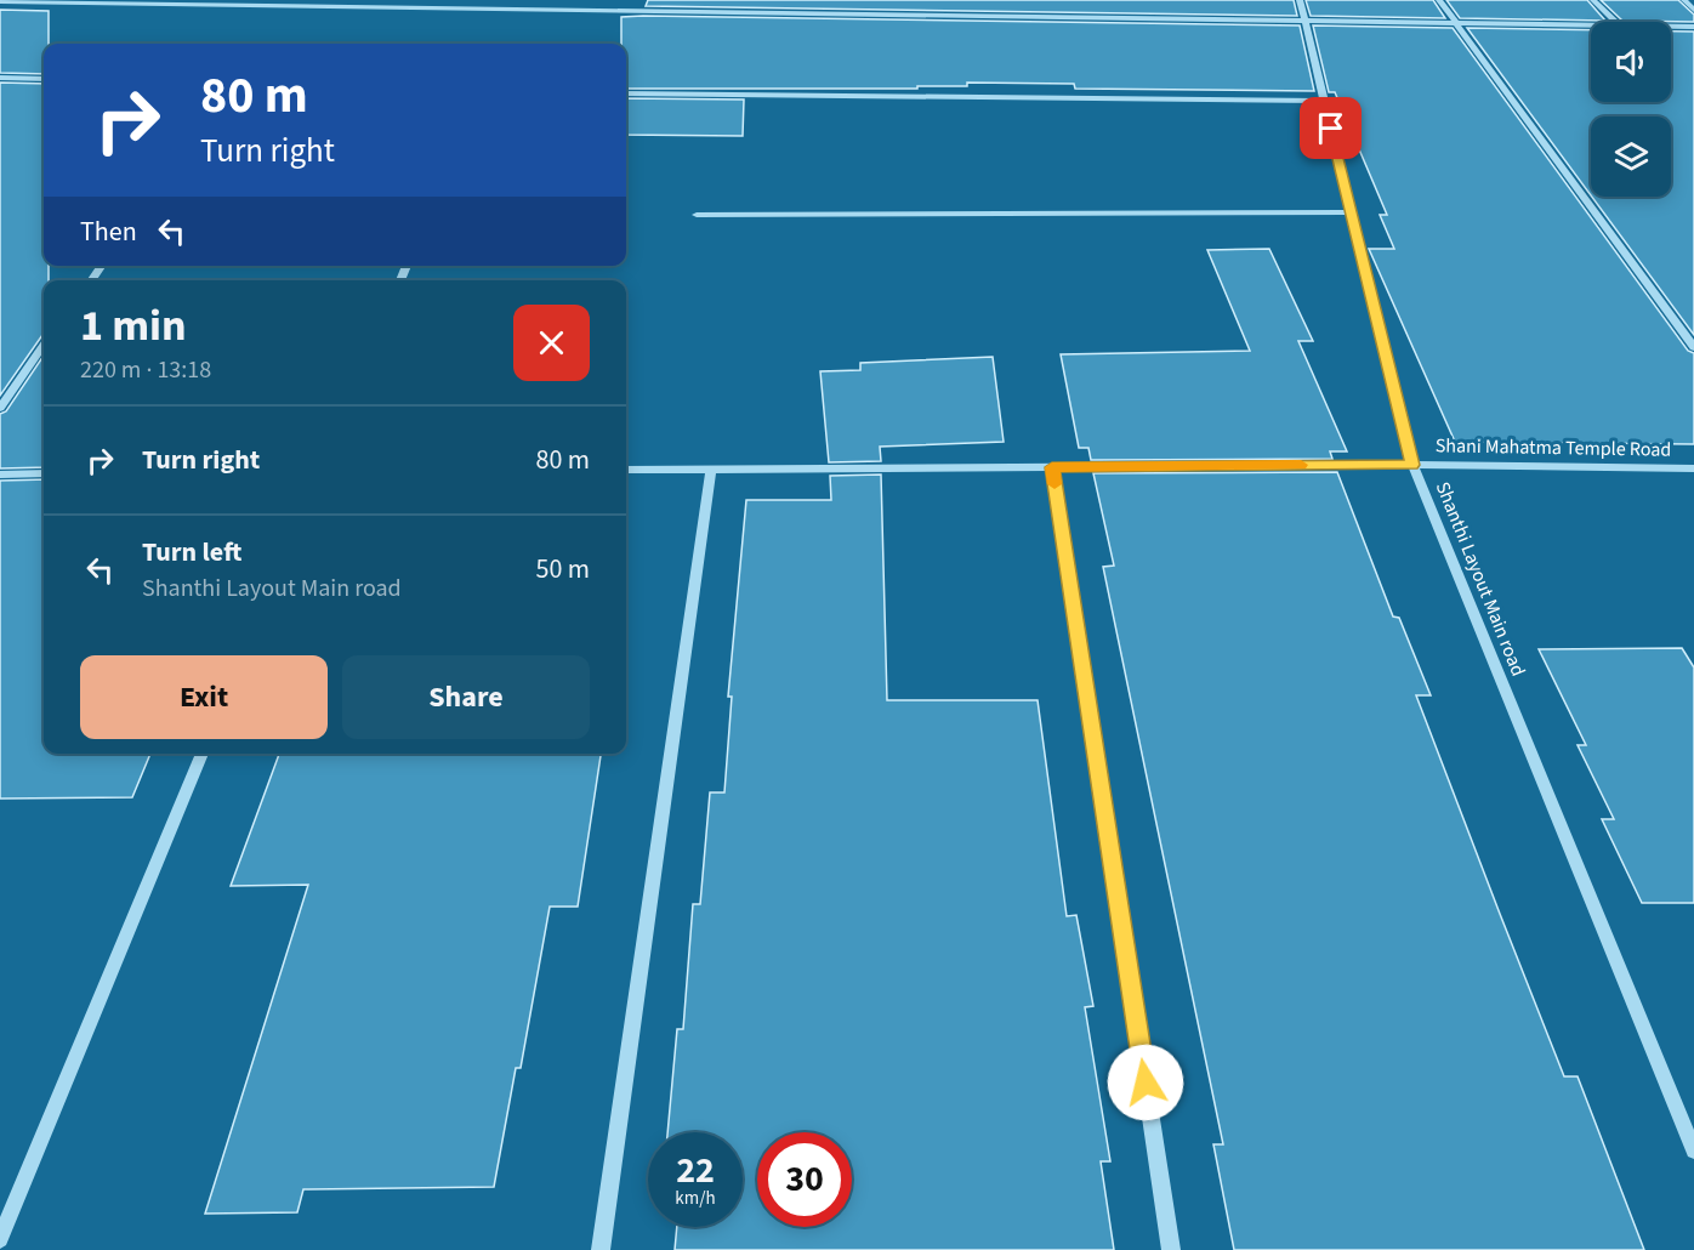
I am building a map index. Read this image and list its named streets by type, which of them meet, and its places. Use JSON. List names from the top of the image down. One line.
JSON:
{"streets":{"street":["Shani Mahatma Temple Road","Shanthi Layout Main road"]},"crossings":[["Shani Mahatma Temple Road","Shanthi Layout Main road"]],"page":{"turn":["80 m","Turn right"],"then":"Then","heading":["1 min","220 m · 13:18"],"list":[{"name":"Turn right","value":"80 m"},{"name":"Turn left","note":"Shanthi Layout Main road","value":"50 m"}],"buttons":["Exit","Share"],"speed":"22 km/h","limit":"30"}}
